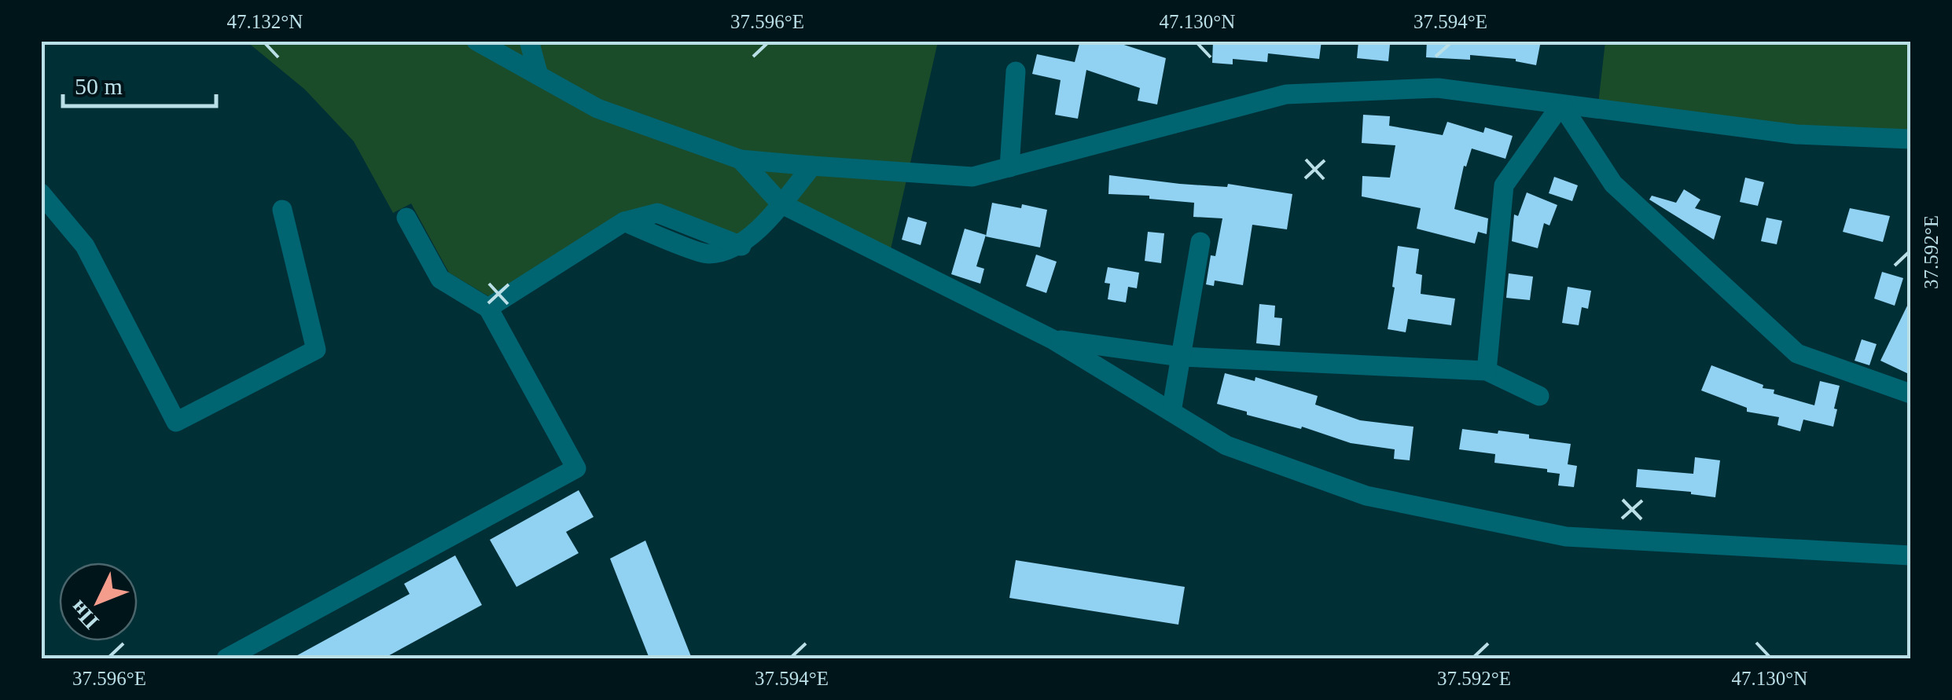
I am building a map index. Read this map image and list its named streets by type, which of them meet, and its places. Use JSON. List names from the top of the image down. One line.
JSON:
{"scale_bar":"50 m","north":"bottom left","coordinates":["47.132°N","37.596°E","47.130°N","37.594°E","37.592°E"]}
